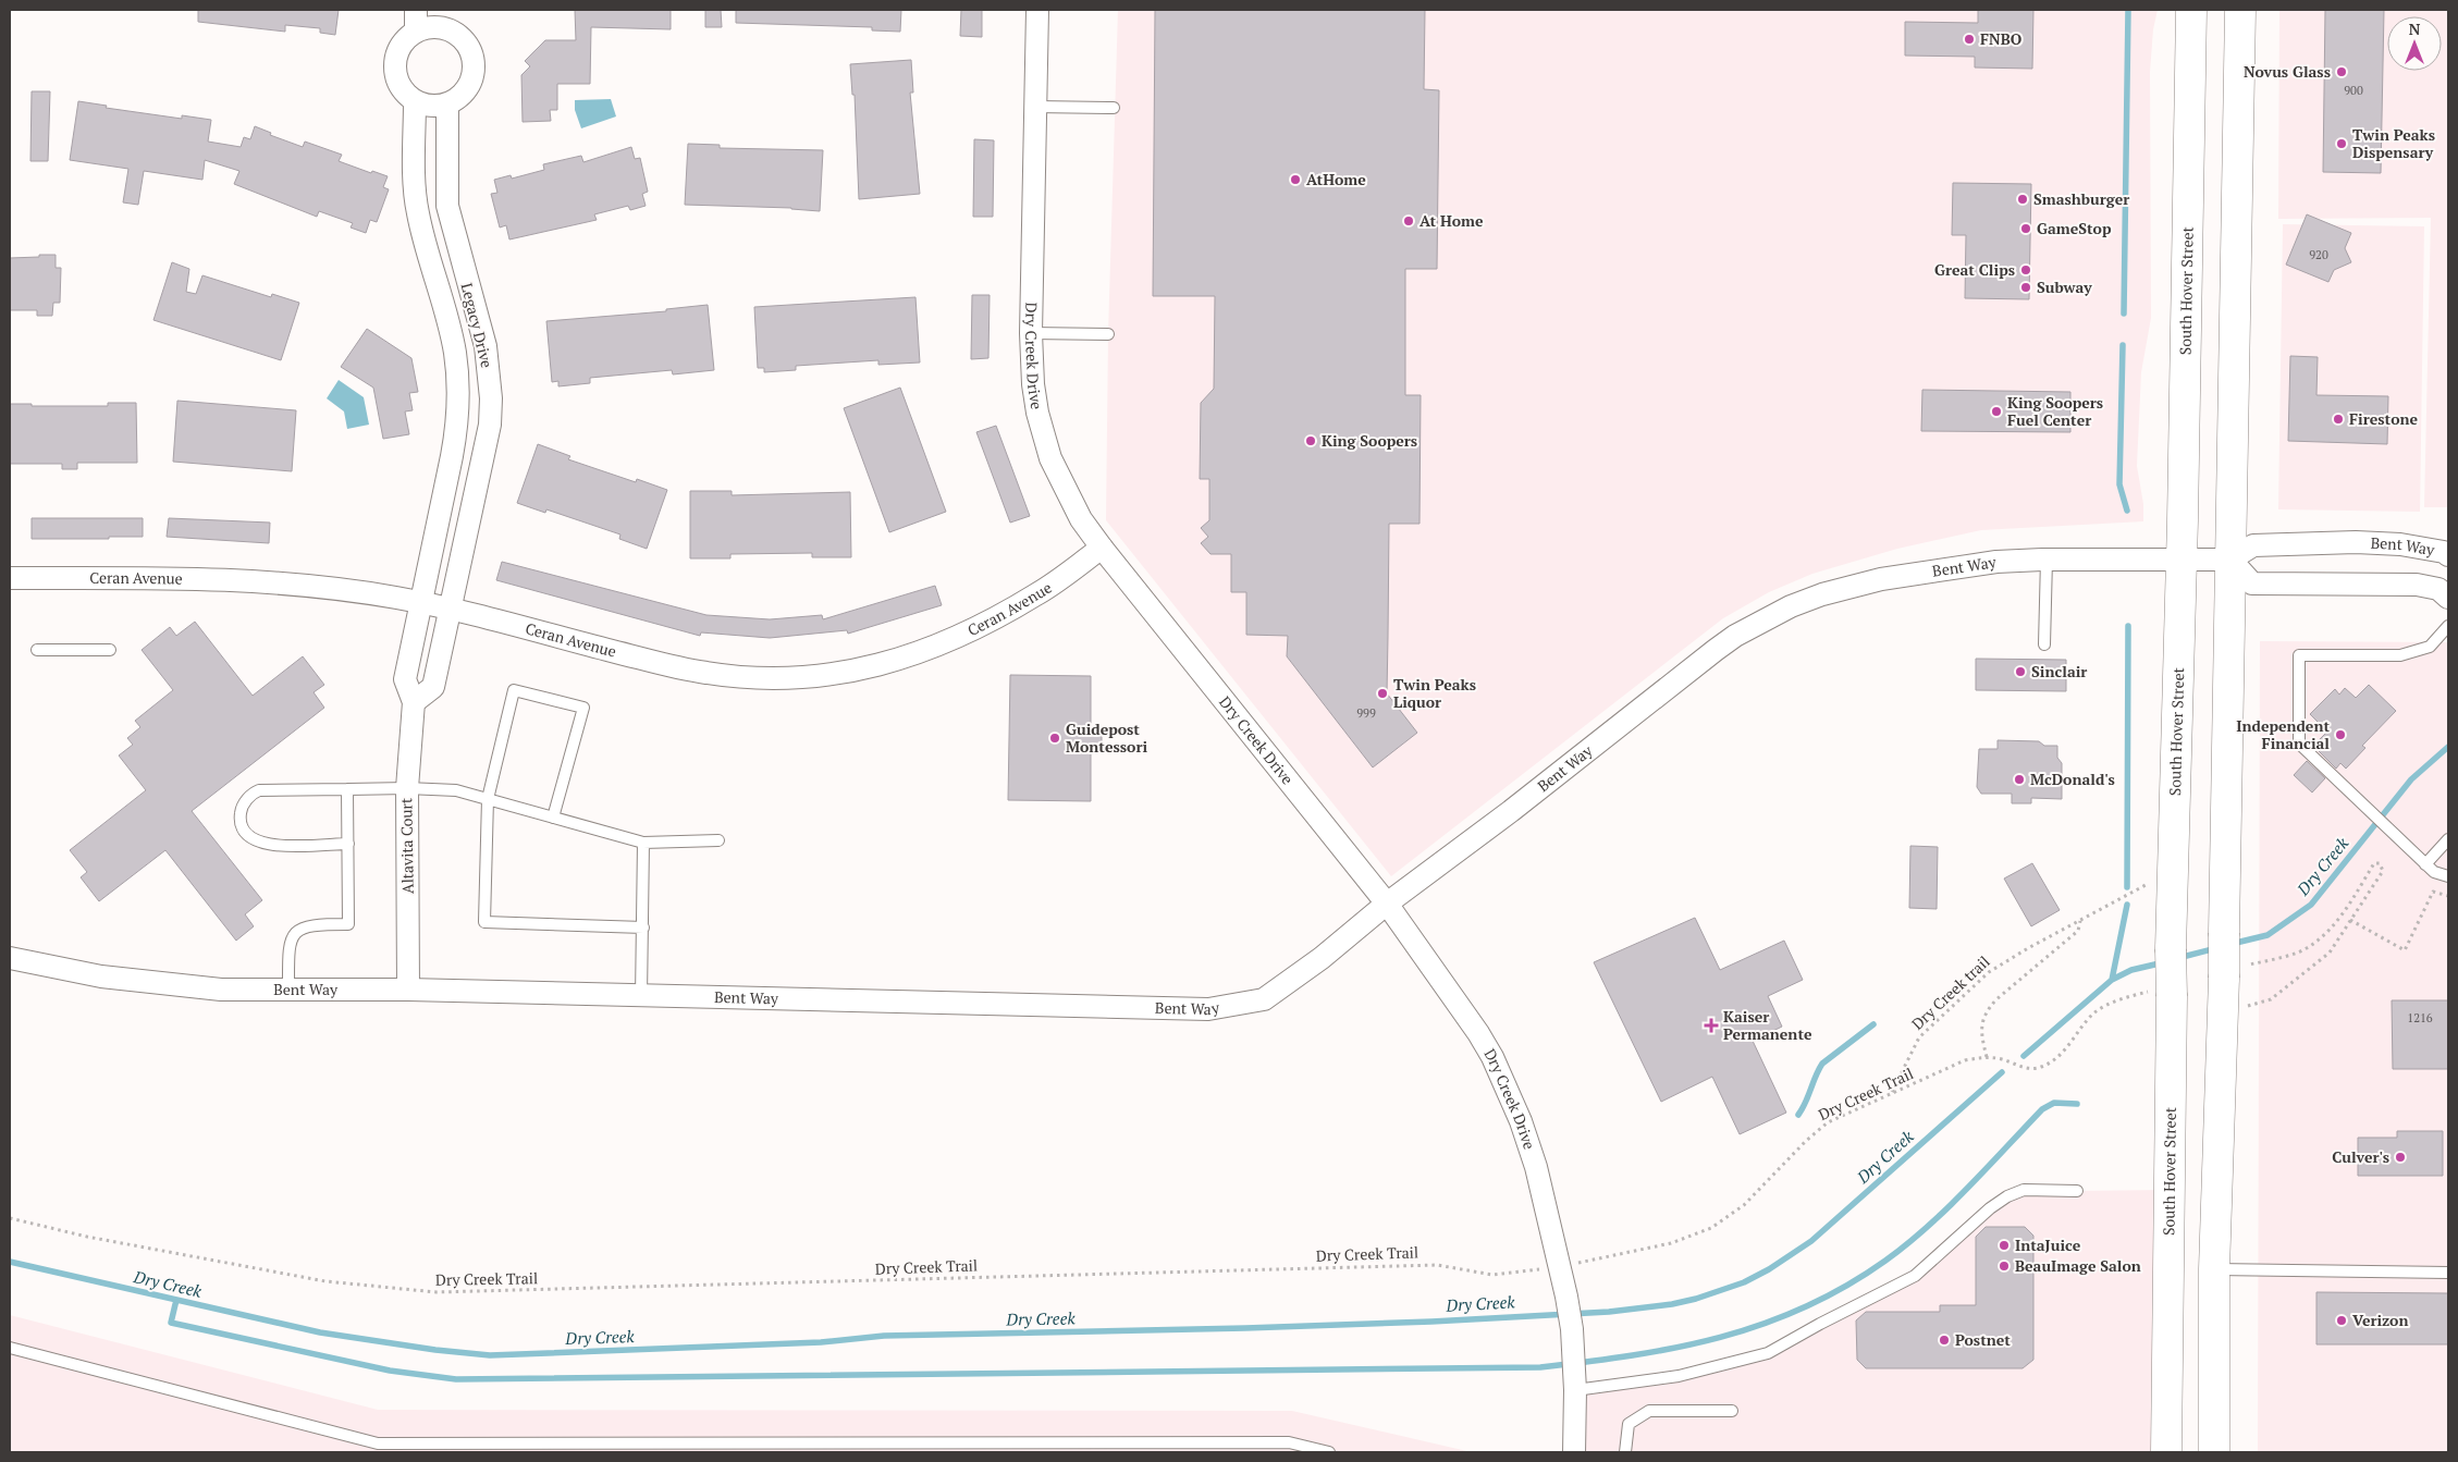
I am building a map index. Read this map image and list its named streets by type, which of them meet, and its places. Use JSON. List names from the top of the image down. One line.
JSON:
{"streets":{"main road":["South Hover Street"],"street":["Legacy Drive","Dry Creek Drive","Bent Way","Ceran Avenue","Altavita Court"],"path":["Dry Creek trail","Dry Creek Trail"]},"crossings":[["South Hover Street","Bent Way"],["South Hover Street","Dry Creek Trail"],["Legacy Drive","Ceran Avenue"],["Legacy Drive","Altavita Court"],["Dry Creek Drive","Bent Way"],["Dry Creek Drive","Ceran Avenue"],["Dry Creek Drive","Dry Creek Trail"],["Bent Way","Altavita Court"],["Ceran Avenue","Altavita Court"],["Dry Creek trail","Dry Creek Trail"]],"water":["Dry Creek"],"places":{"other":["FNBO","Novus Glass","Twin Peaks Dispensary","AtHome","Smashburger","At Home","GameStop","Great Clips","Subway","King Soopers Fuel Center","Firestone","King Soopers","Sinclair","Twin Peaks Liquor","Independent Financial","Guidepost Montessori","McDonald's","Culver's","IntaJuice","BeauImage Salon","Verizon","Postnet"],"health":["Kaiser Permanente"]},"house_numbers":["900","920","999","1216"],"north":"top"}
